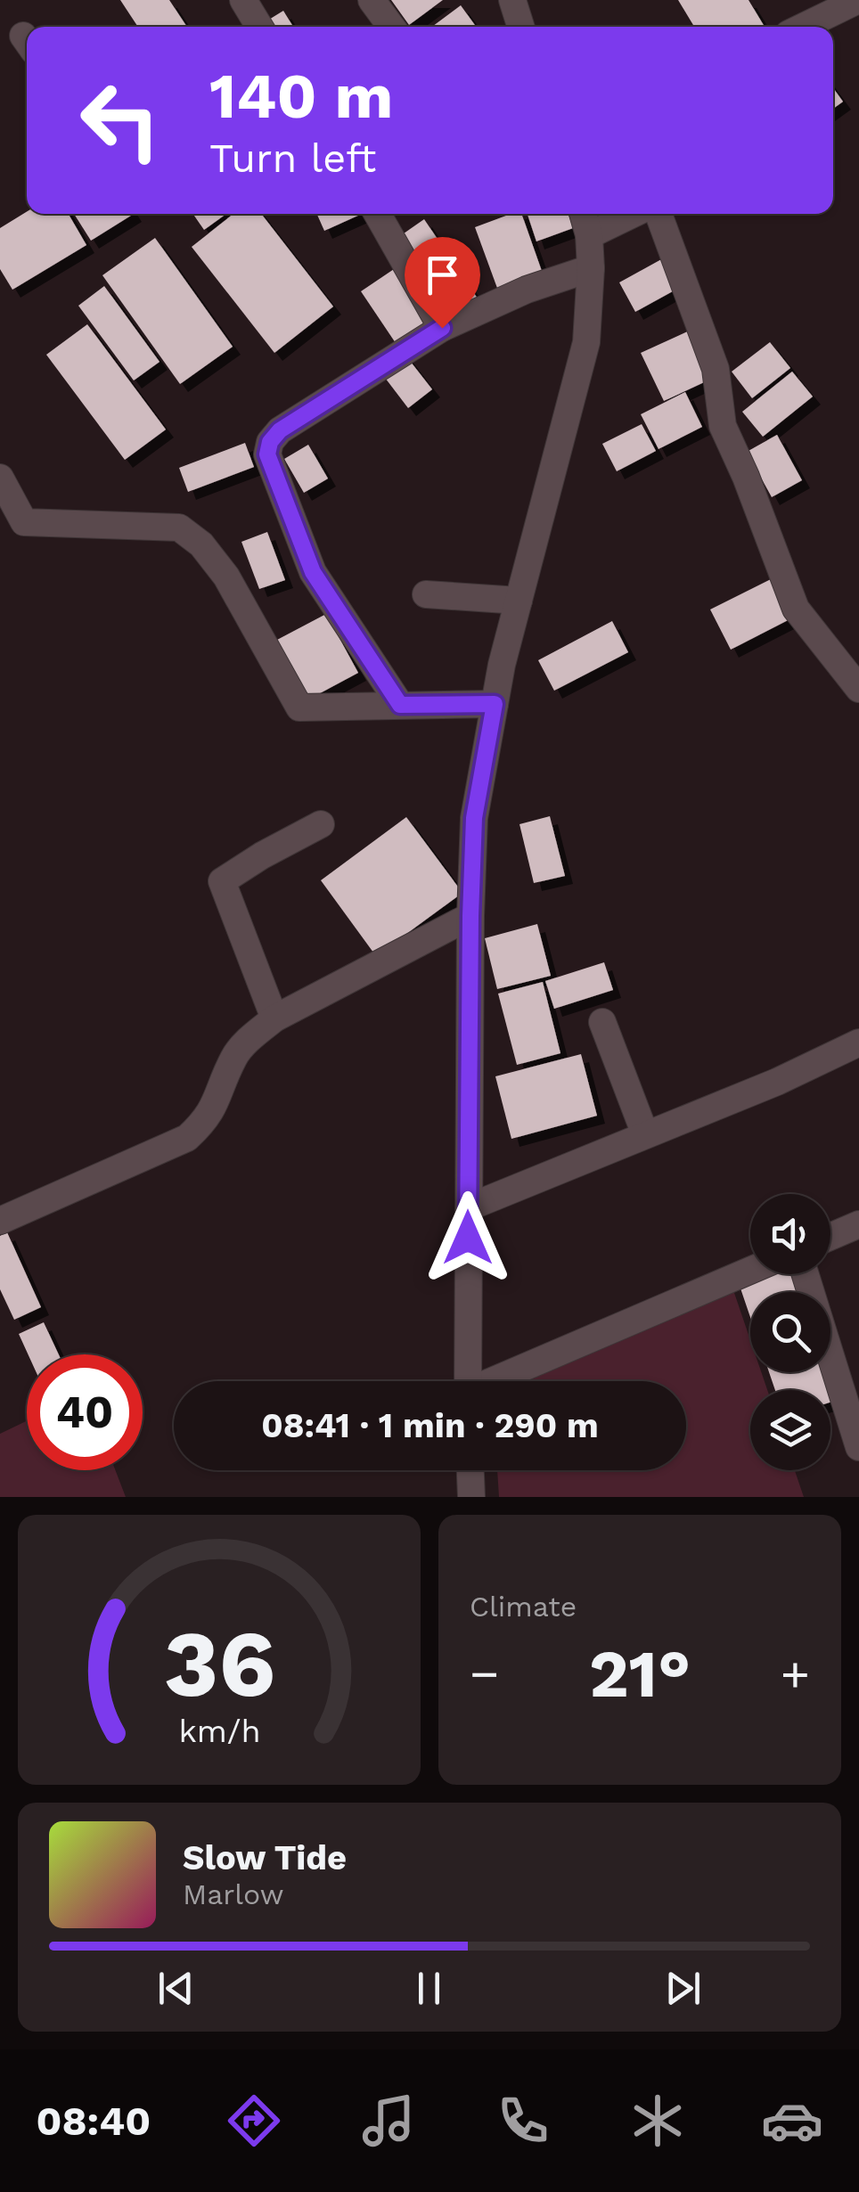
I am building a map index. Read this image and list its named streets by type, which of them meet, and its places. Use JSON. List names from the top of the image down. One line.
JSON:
{"page":{"turn":["140 m","Turn left"],"limit":"40","trip":"08:41 · 1 min · 290 m","tile":"Climate","heat":["−","21°","+"],"song":["Slow Tide","Marlow"],"tabs":"08:40","gauge":["36","km/h"]}}
